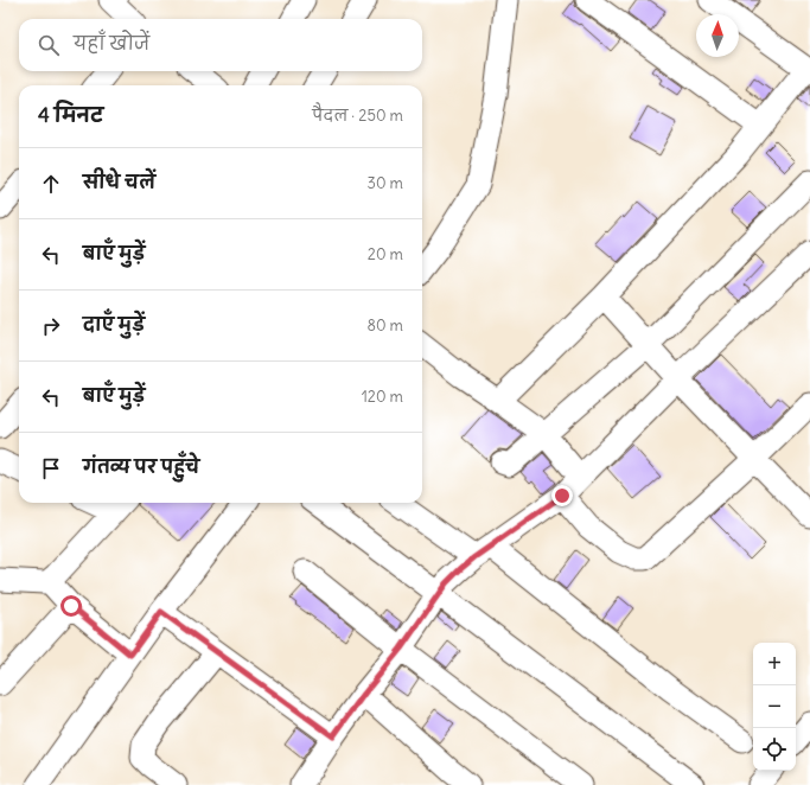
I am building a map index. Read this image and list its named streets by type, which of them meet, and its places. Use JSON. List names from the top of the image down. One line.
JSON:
{"north":"top","page":{"search":"यहाँ खोजें","heading":["4 मिनट","पैदल · 250 m"],"list":[["सीधे चलें","30 m"],["बाएँ मुड़ें","20 m"],["दाएँ मुड़ें","80 m"],["बाएँ मुड़ें","120 m"],"गंतव्य पर पहुँचे"],"map_buttons":["+","−"]}}
